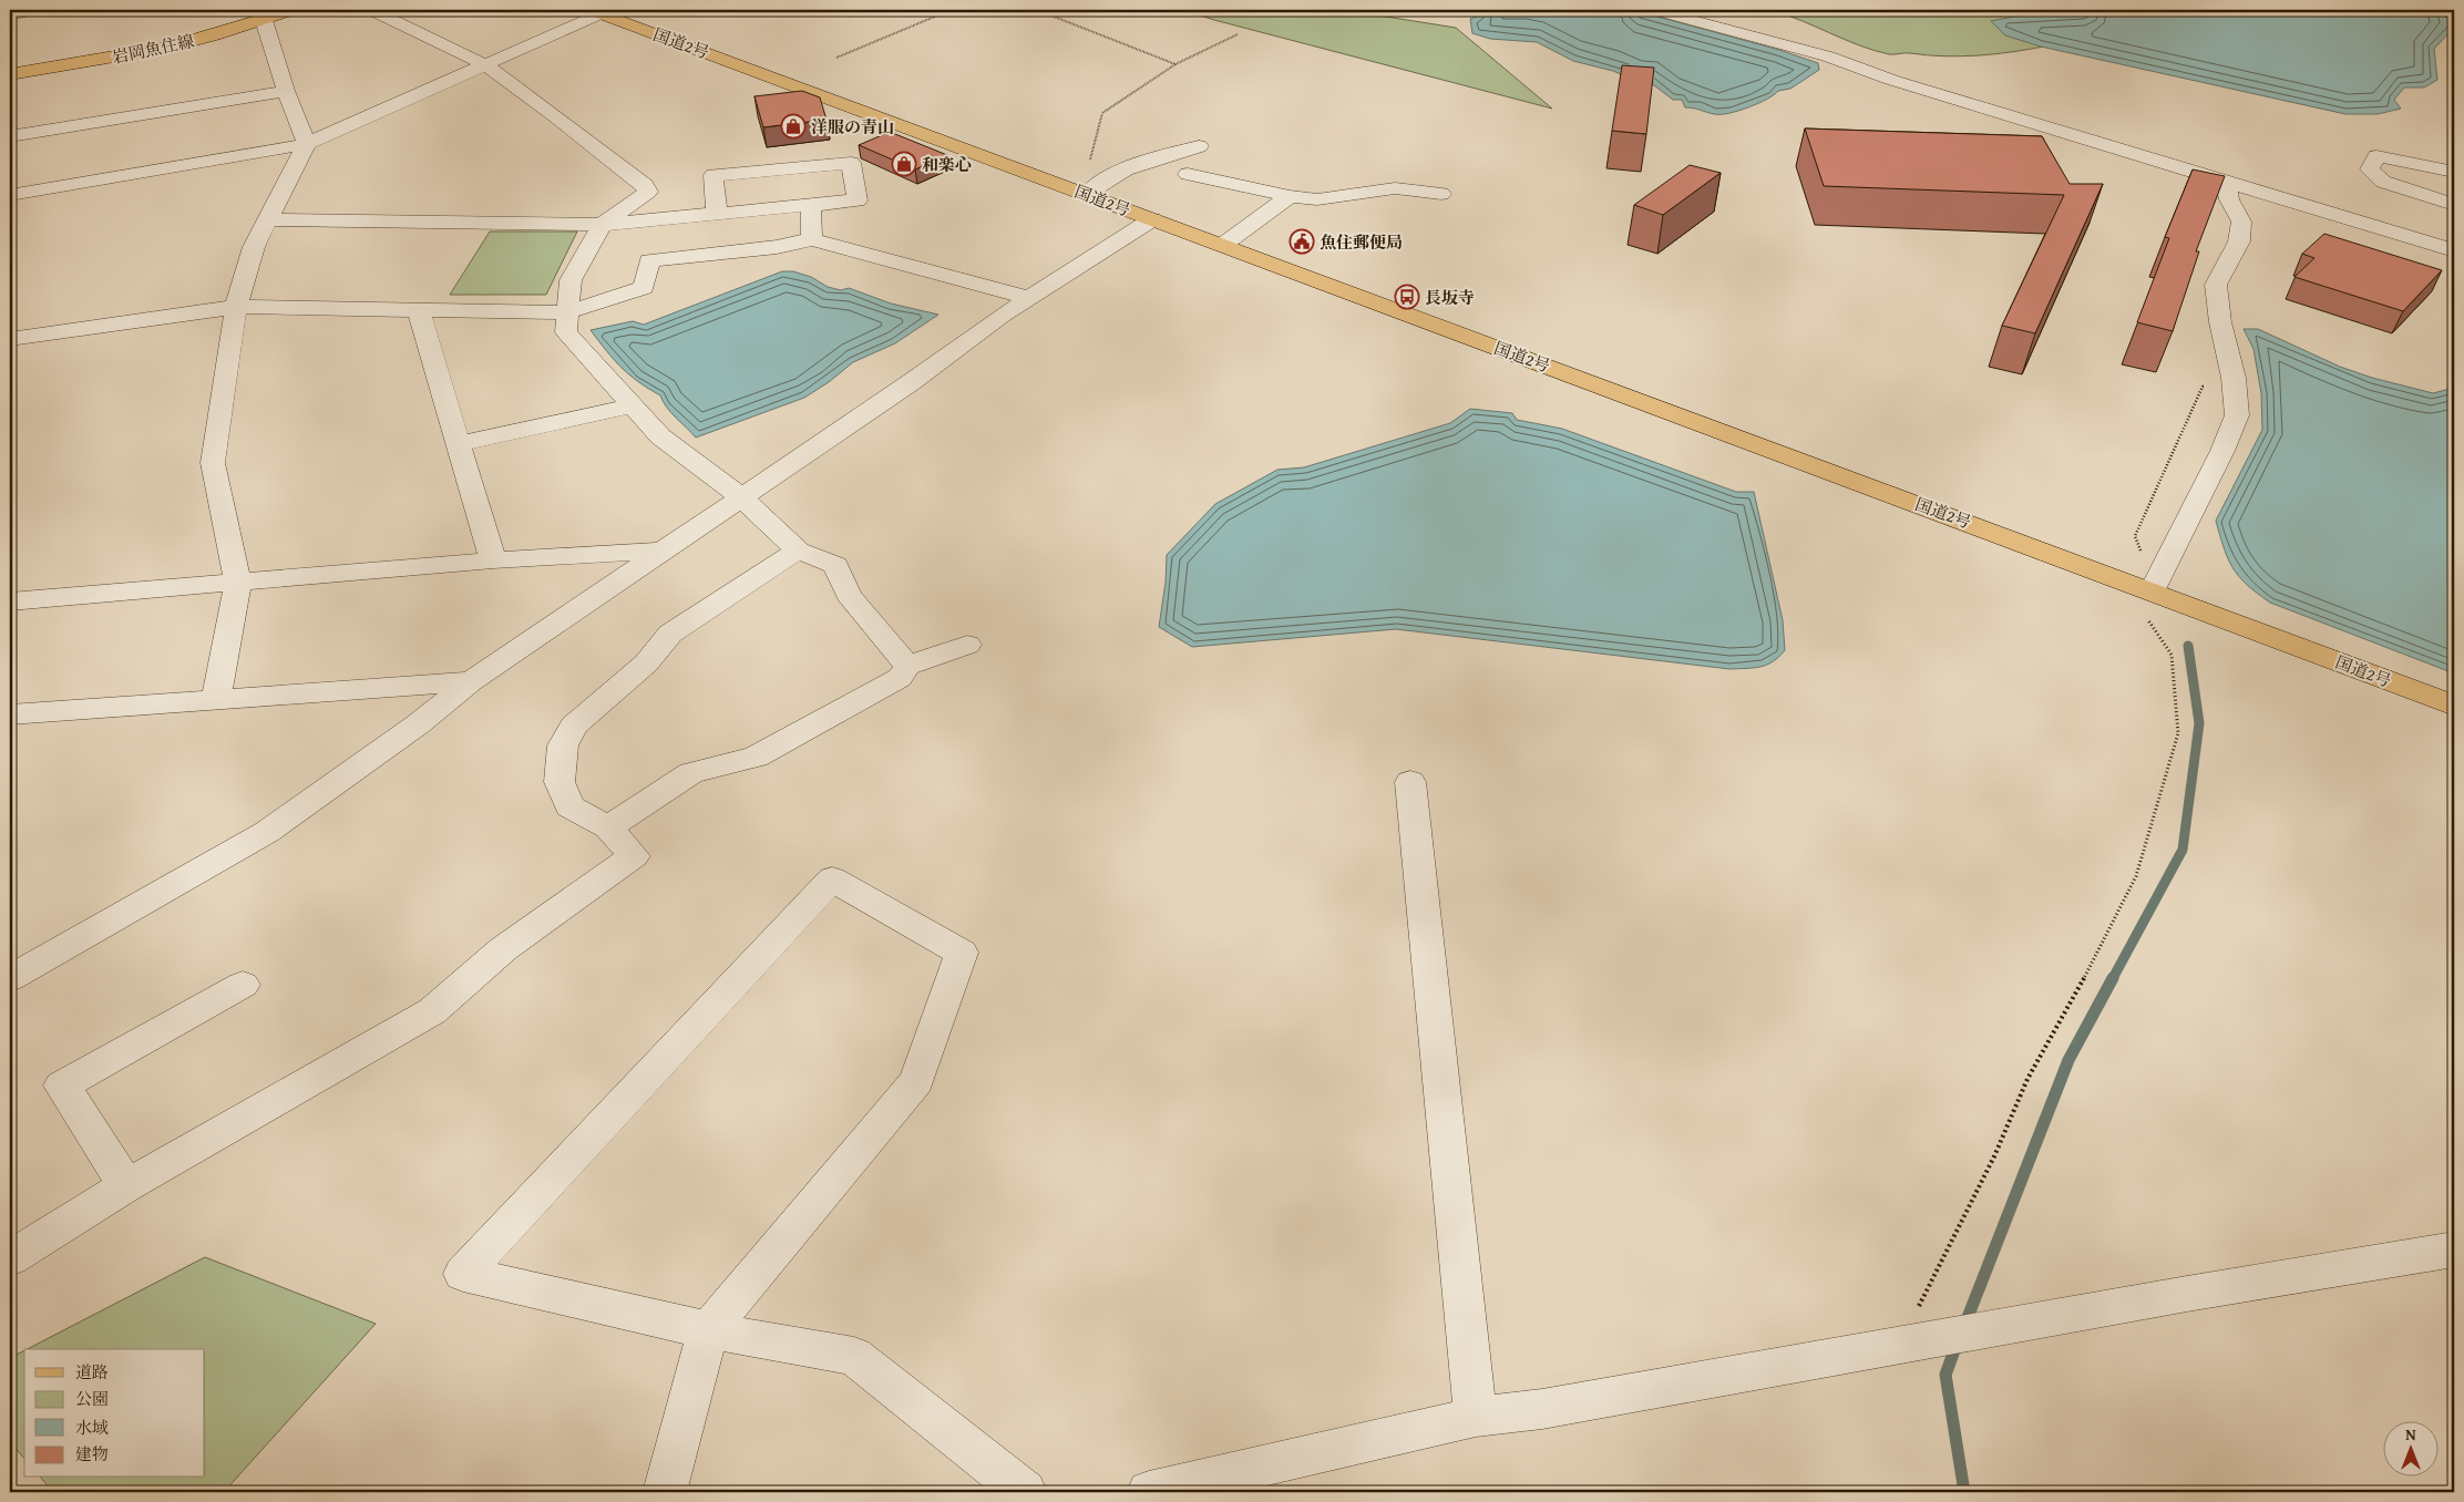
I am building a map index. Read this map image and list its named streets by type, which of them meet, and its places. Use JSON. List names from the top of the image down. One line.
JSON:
{"streets":{"main road":["国道2号","岩岡魚住線"]},"places":{"shop":["洋服の青山","和楽心"],"public building":["魚住郵便局"],"bus stop":["長坂寺"]},"legend":["道路","公園","水域","建物"],"north":"top"}
